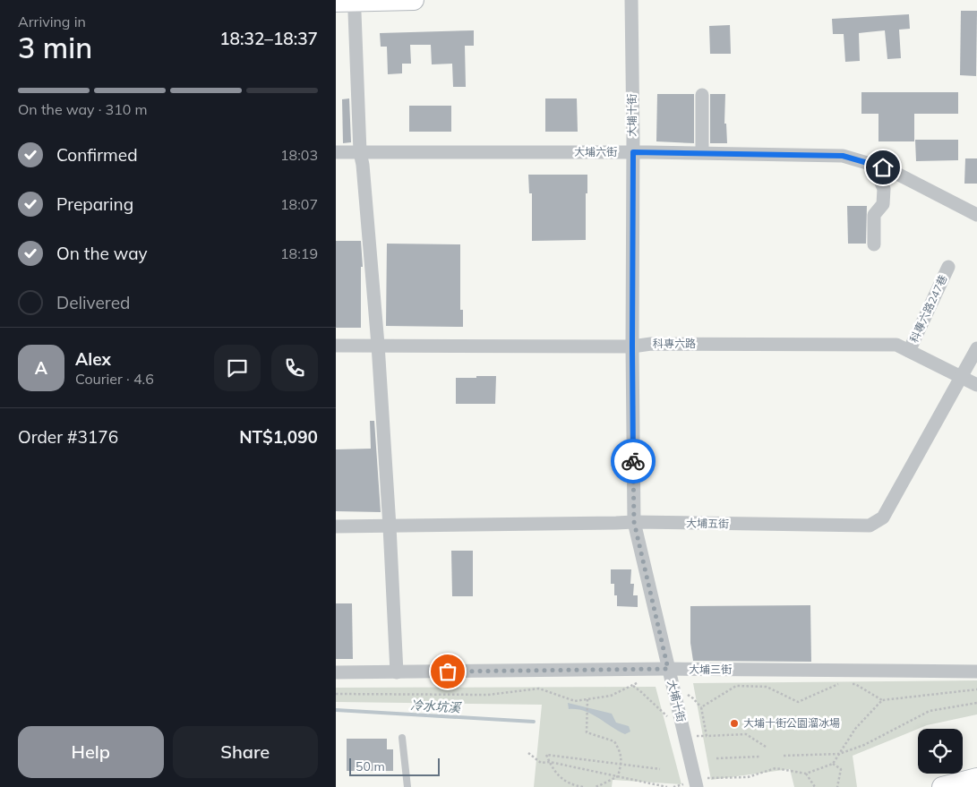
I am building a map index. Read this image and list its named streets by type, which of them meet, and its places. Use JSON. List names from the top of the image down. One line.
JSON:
{"streets":{"street":["大埔十街","大埔六街","科專六路247巷","科專六路","大埔五街","大埔三街"]},"crossings":[["大埔十街","大埔六街"],["大埔十街","科專六路"],["大埔十街","大埔五街"],["大埔十街","大埔三街"],["科專六路247巷","科專六路"],["科專六路","大埔五街"]],"water":["冷水坑溪"],"places":["大埔十街公園溜冰場"],"scale_bar":"50 m","page":{"heading":["3 min","Arriving in","18:32–18:37"],"panel":["Alex","Courier · 4.6","Order #3176","NT$1,090"],"bar":"On the way · 310 m","list":[["Confirmed","18:03"],["Preparing","18:07"],["On the way","18:19"],"Delivered"],"round":"A","buttons":["Help","Share"],"scale":"50 m"}}
